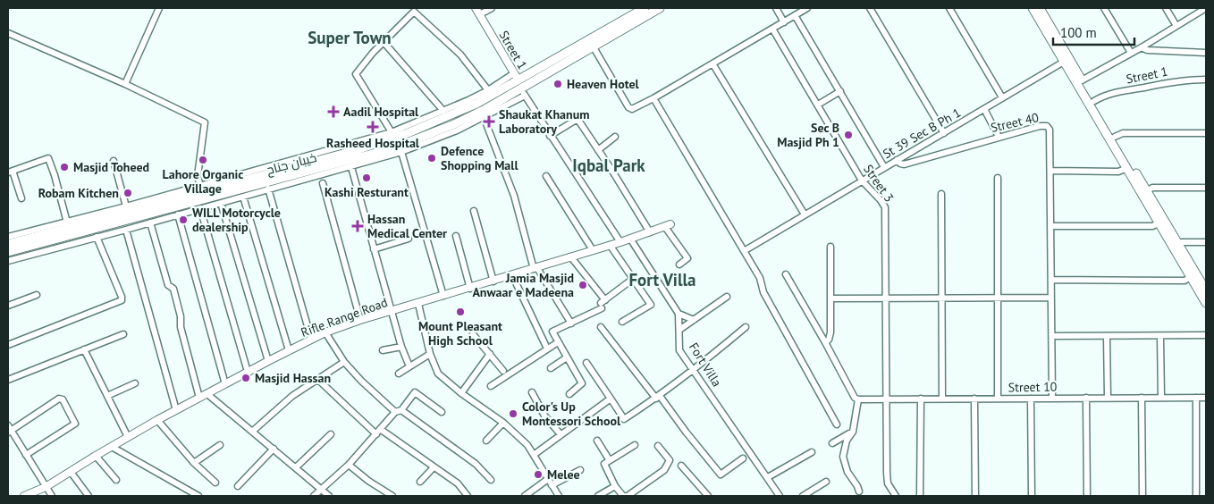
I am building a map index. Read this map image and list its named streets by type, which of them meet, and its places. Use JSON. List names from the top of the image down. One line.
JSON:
{"streets":{"main road":["خیبان جناح"],"street":["Street 1","Street 40","St 39 Sec B Ph 1","Street 3","Rifle Range Road","Fort Villa","Street 10"]},"crossings":[["Street 1","خیبان جناح"],["Street 40","St 39 Sec B Ph 1"],["St 39 Sec B Ph 1","Street 3"],["Street 3","Street 10"],["Rifle Range Road","Fort Villa"]],"districts":["Super Town","Iqbal Park","Fort Villa"],"places":{"other":["Heaven Hotel","Sec B Masjid Ph 1","Defence Shopping Mall","Lahore Organic Village","Masjid Toheed","Kashi Resturant","Robam Kitchen","WILL Motorcycle dealership","Jamia Masjid Anwaar e Madeena","Mount Pleasant High School","Masjid Hassan","Color's Up Montessori School","Melee"],"health":["Aadil Hospital","Shaukat Khanum Laboratory","Rasheed Hospital","Hassan Medical Center"]},"scale_bar":"100 m"}
